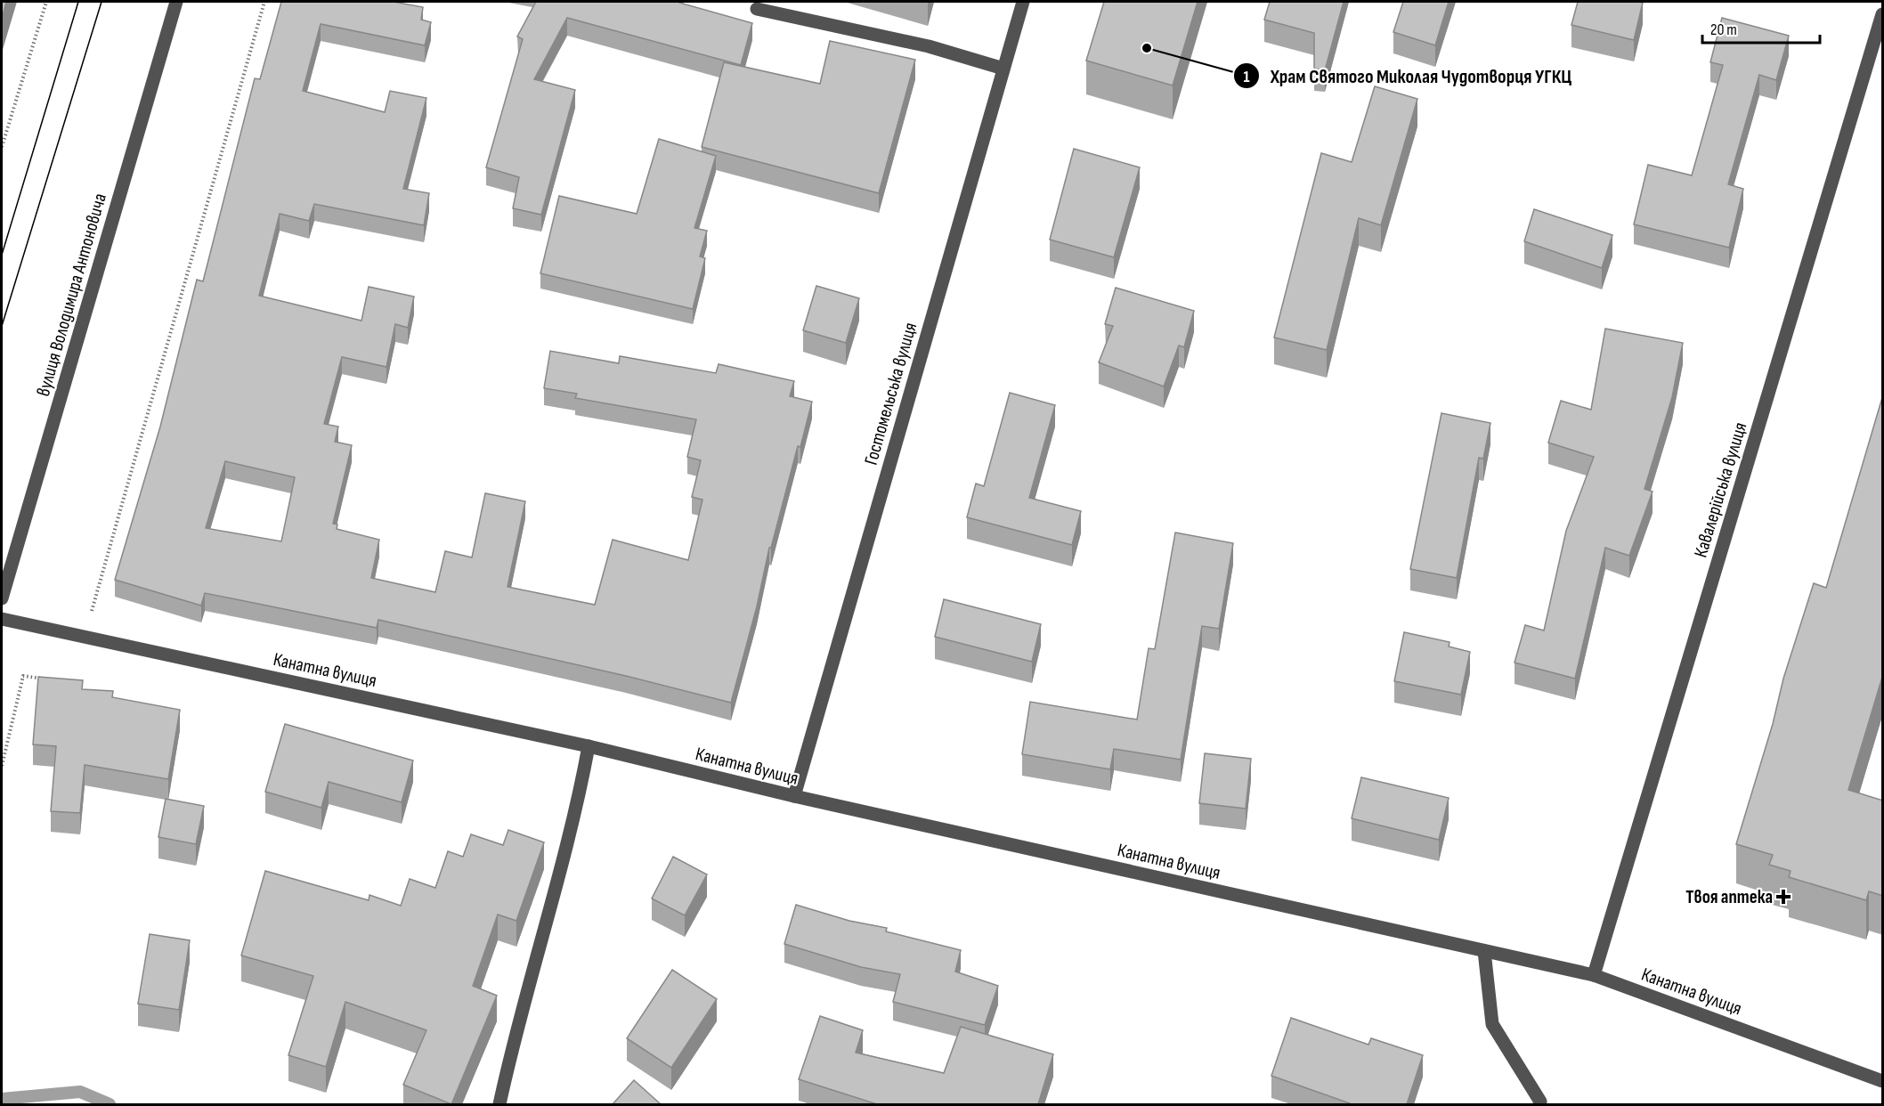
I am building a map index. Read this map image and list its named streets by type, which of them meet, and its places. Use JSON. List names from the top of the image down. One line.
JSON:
{"streets":{"street":["вулиця Володимира Антоновича","Гостомельська вулиця","Кавалерійська вулиця","Канатна вулиця"]},"crossings":[["Гостомельська вулиця","Канатна вулиця"],["Кавалерійська вулиця","Канатна вулиця"]],"places":{"other":["Храм Святого Миколая Чудотворця УГКЦ"],"health":["Твоя аптека"]},"scale_bar":"20 m"}
